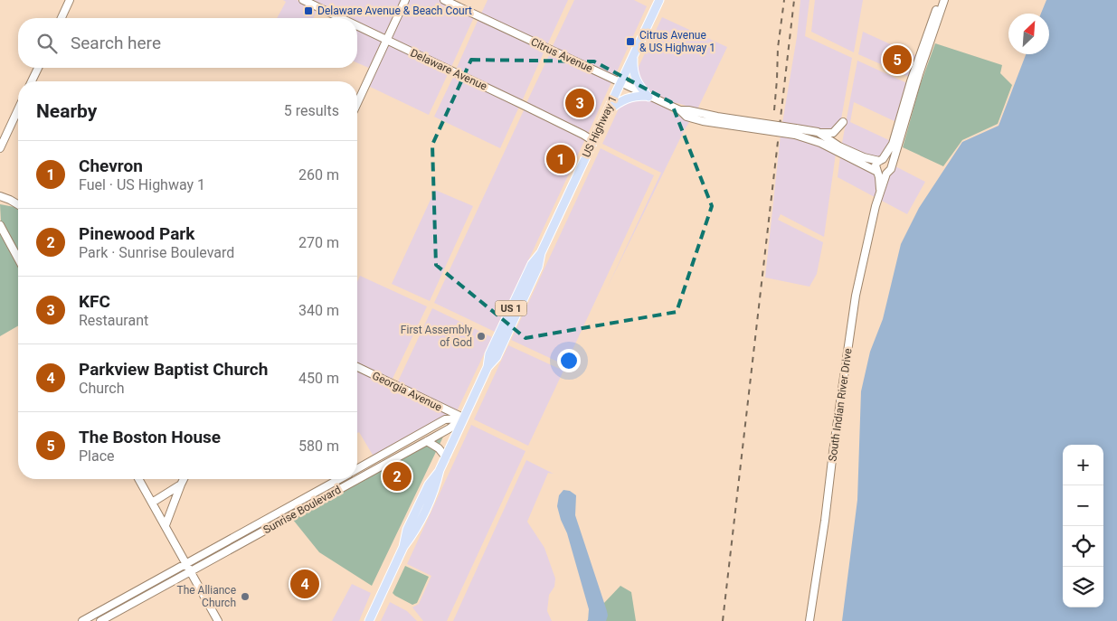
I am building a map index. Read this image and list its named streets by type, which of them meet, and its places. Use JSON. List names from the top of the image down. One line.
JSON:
{"streets":{"main road":["Citrus Avenue","Delaware Avenue","US Highway 1","US 1","Georgia Avenue","South Indian River Drive","Sunrise Boulevard"]},"crossings":[["Citrus Avenue","US Highway 1"],["Citrus Avenue","South Indian River Drive"],["Delaware Avenue","US Highway 1"],["US Highway 1","Georgia Avenue"],["US Highway 1","Sunrise Boulevard"],["Georgia Avenue","Sunrise Boulevard"]],"places":{"transit":["Delaware Avenue & Beach Court","Citrus Avenue & US Highway 1"],"other":["First Assembly of God","The Alliance Church"]},"north":"top right","page":{"search":"Search here","pins":["5","3","1","2","4"],"heading":["Nearby","5 results"],"list":[{"mark":"1","name":"Chevron","note":"Fuel · US Highway 1","value":"260 m"},{"mark":"2","name":"Pinewood Park","note":"Park · Sunrise Boulevard","value":"270 m"},{"mark":"3","name":"KFC","note":"Restaurant","value":"340 m"},{"mark":"4","name":"Parkview Baptist Church","note":"Church","value":"450 m"},{"mark":"5","name":"The Boston House","note":"Place","value":"580 m"}],"map_buttons":["+","−"]}}
